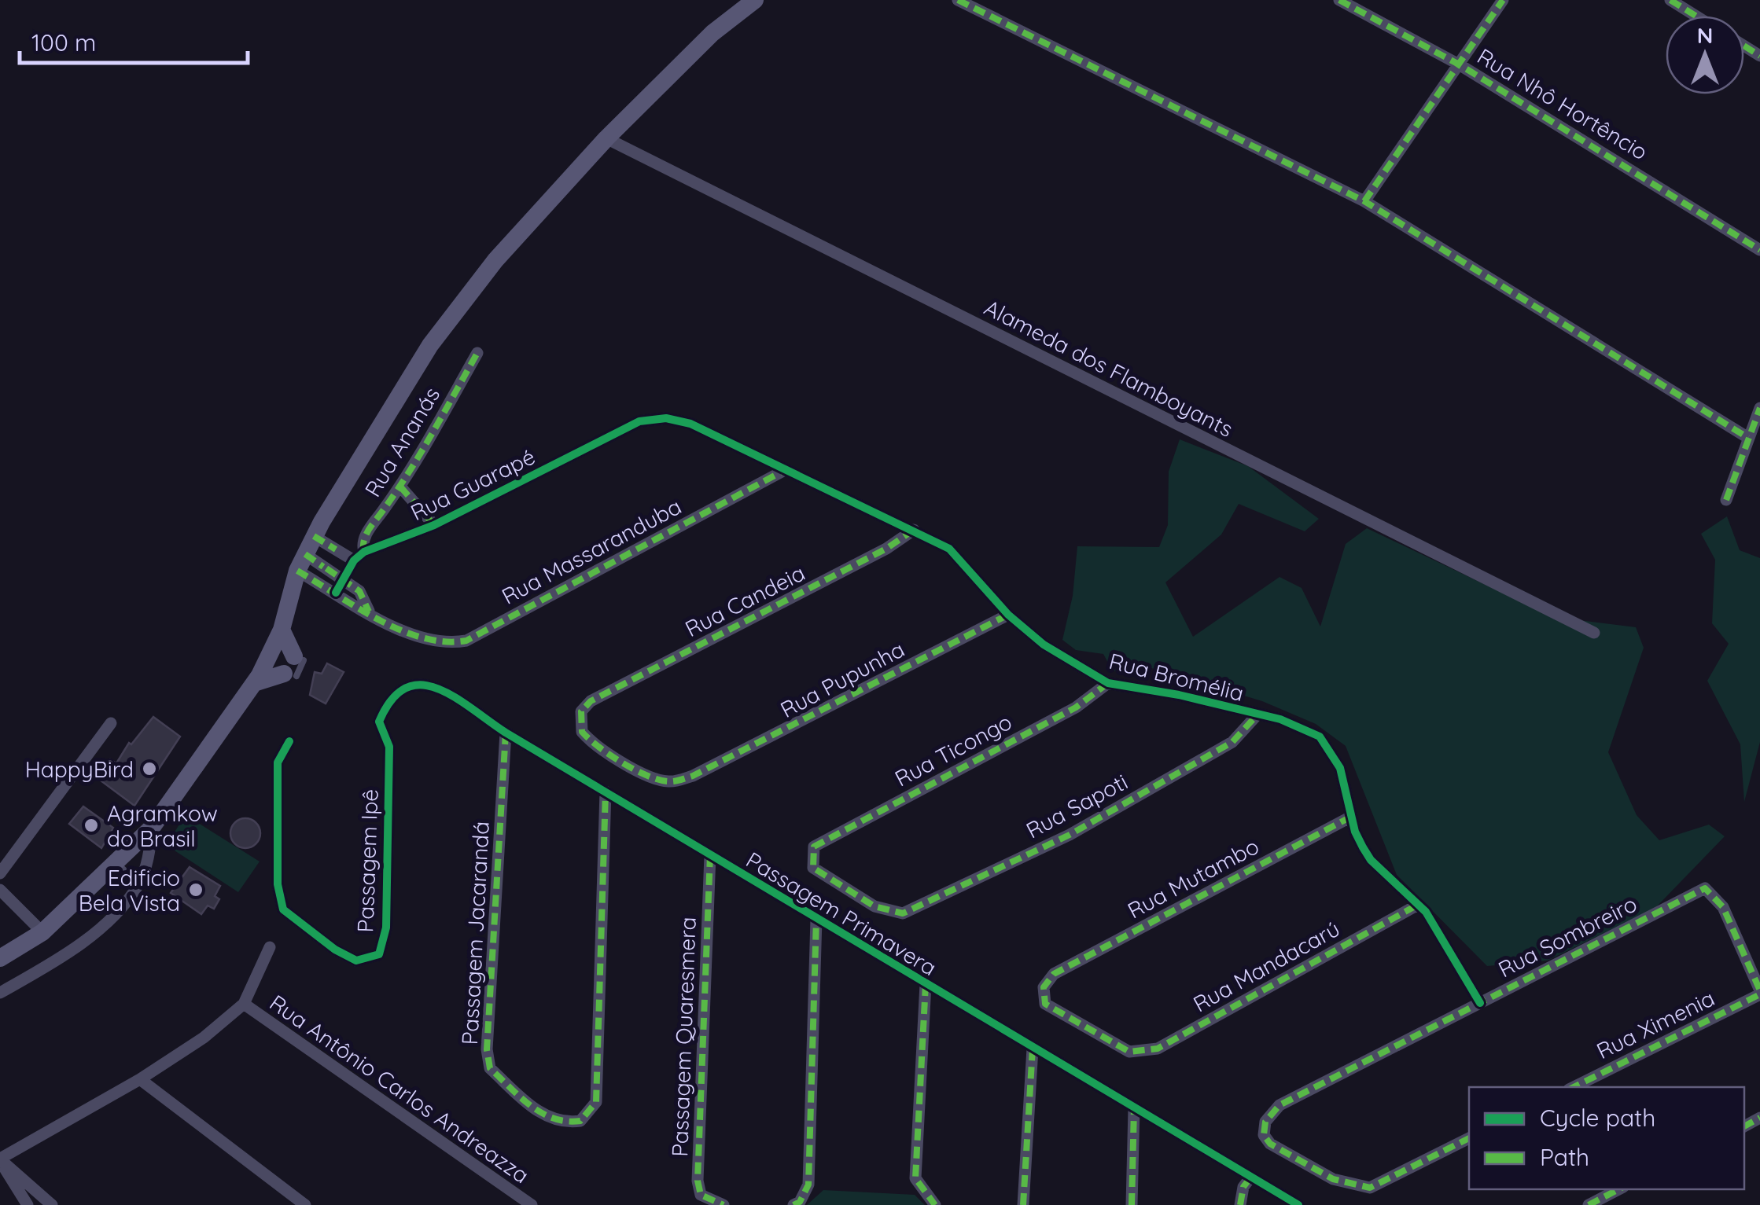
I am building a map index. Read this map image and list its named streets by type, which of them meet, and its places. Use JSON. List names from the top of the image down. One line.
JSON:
{"streets":{"street":["Rua Nhô Hortêncio","Alameda dos Flamboyants","Rua Ananás","Rua Guarapé","Rua Massaranduba","Rua Candeia","Rua Bromélia","Rua Pupunha","Rua Ticongo","Rua Sapoti","Passagem Ipê","Rua Mutambo","Passagem Primavera","Passagem Jacarandá","Rua Sombreiro","Rua Mandacarú","Rua Ximenia","Passagem Quaresmera","Rua Antônio Carlos Andreazza"]},"crossings":[["Rua Ananás","Rua Guarapé"],["Rua Guarapé","Rua Bromélia"],["Rua Massaranduba","Rua Bromélia"],["Rua Candeia","Rua Bromélia"],["Rua Candeia","Rua Pupunha"],["Rua Bromélia","Rua Pupunha"],["Rua Bromélia","Rua Ticongo"],["Rua Bromélia","Rua Sapoti"],["Rua Bromélia","Rua Mutambo"],["Rua Bromélia","Rua Sombreiro"],["Rua Bromélia","Rua Mandacarú"],["Rua Ticongo","Rua Sapoti"],["Passagem Ipê","Passagem Primavera"],["Rua Mutambo","Rua Mandacarú"],["Passagem Primavera","Passagem Jacarandá"],["Passagem Primavera","Passagem Quaresmera"],["Rua Sombreiro","Rua Ximenia"]],"places":["HappyBird","Agramkow do Brasil","Edificio Bela Vista"],"legend":["Cycle path","Path"],"scale_bar":"100 m","north":"top"}
